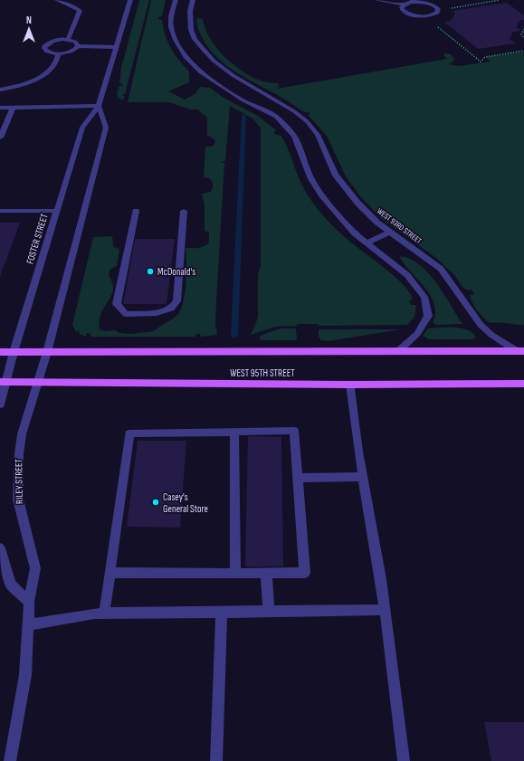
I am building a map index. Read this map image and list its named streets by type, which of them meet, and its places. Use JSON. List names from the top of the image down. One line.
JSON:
{"streets":{"main road":["WEST 95TH STREET"],"street":["WEST 93RD STREET","FOSTER STREET","RILEY STREET"]},"crossings":[["WEST 93RD STREET","WEST 95TH STREET"],["FOSTER STREET","WEST 95TH STREET"],["WEST 95TH STREET","RILEY STREET"]],"places":["McDonald's","Casey's General Store"],"north":"top"}
